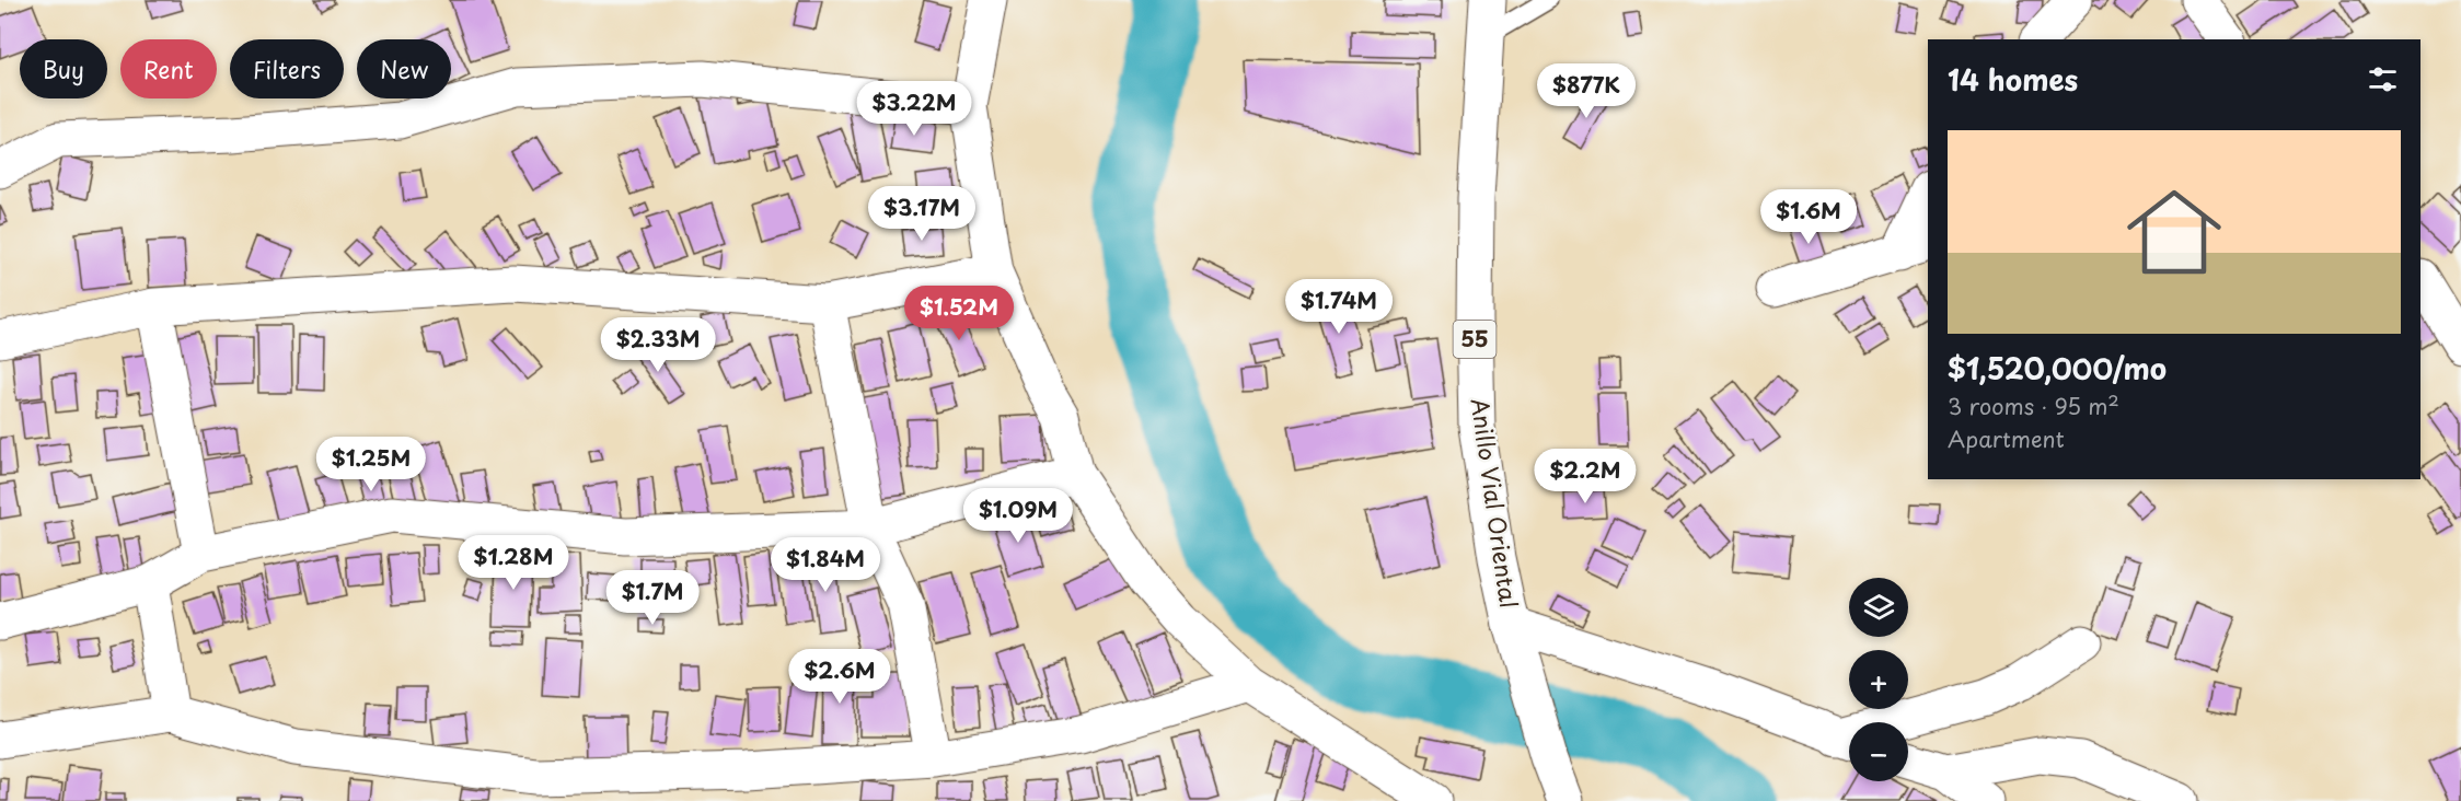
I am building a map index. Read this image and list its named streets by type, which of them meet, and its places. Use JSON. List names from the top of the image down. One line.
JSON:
{"streets":{"main road":["55","Anillo Vial Oriental"]},"page":{"chip":["Buy","Rent","Filters","New"],"heading":"14 homes","price":["$877K","$3.22M","$3.17M","$1.6M","$1.74M","$1.52M","$2.33M","$1.25M","$2.2M","$1.09M","$1.28M","$1.84M","$1.7M","$2.6M"],"list":[{"name":"$1,520,000/mo","note":"3 rooms · 95 m² · Apartment"}],"map_buttons":["+","−"]}}
